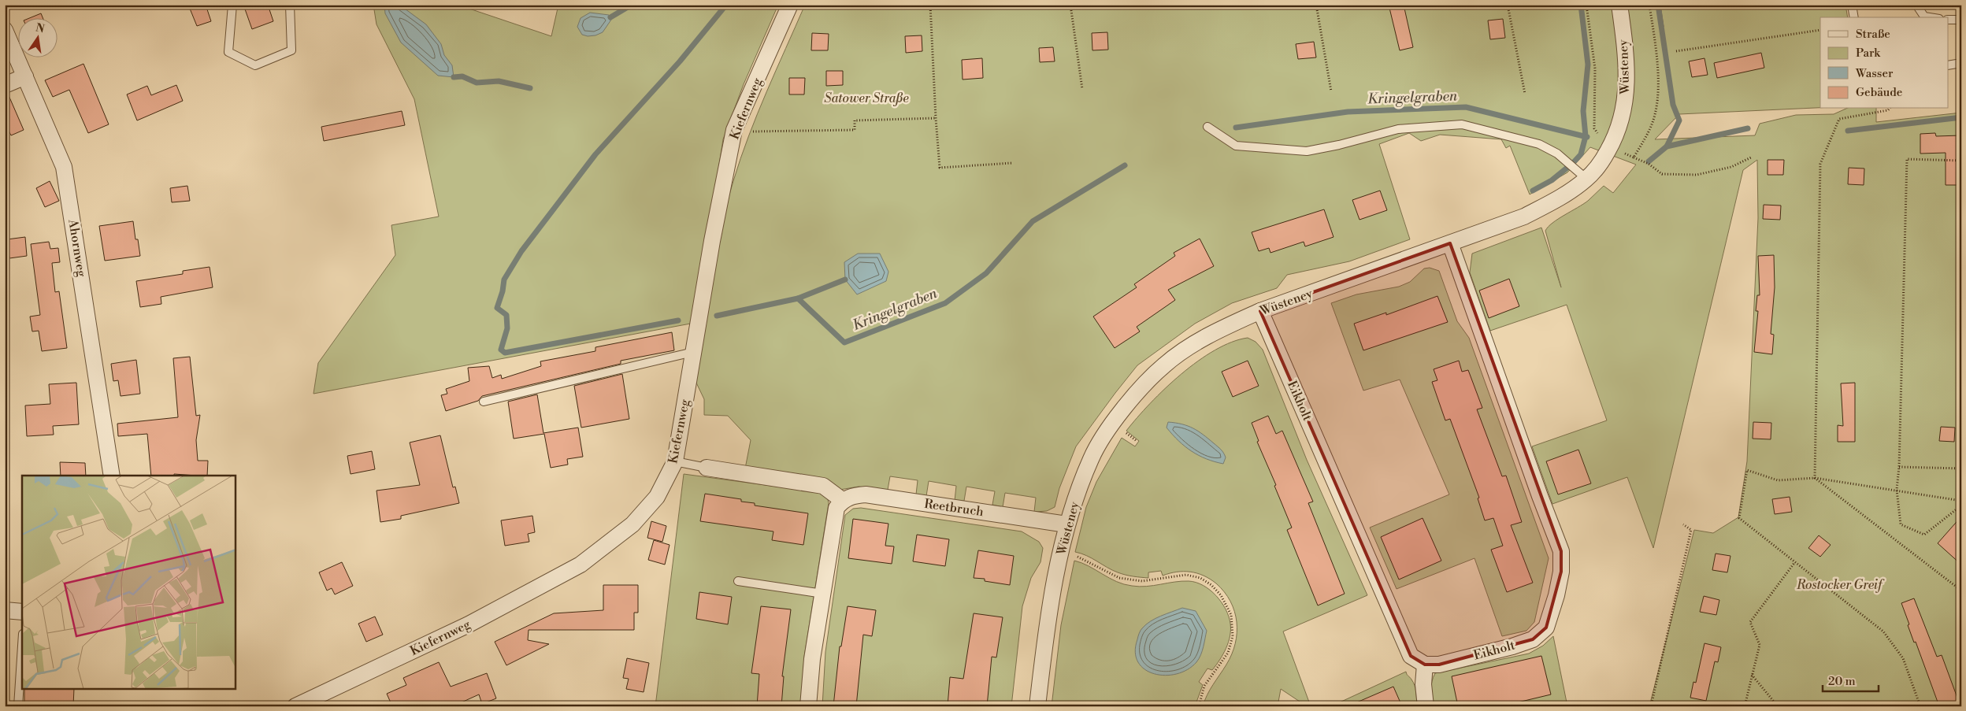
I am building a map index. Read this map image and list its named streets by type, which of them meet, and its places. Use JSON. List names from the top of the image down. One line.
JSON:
{"streets":{"street":["Wüsteney","Kiefernweg","Ahornweg","Eikholt","Reetbruch"]},"crossings":[["Wüsteney","Eikholt"],["Wüsteney","Reetbruch"]],"water":["Kringelgraben"],"parks":["Satower Straße","Rostocker Greif"],"legend":["Straße","Park","Wasser","Gebäude"],"scale_bar":"20 m","north":"top"}
